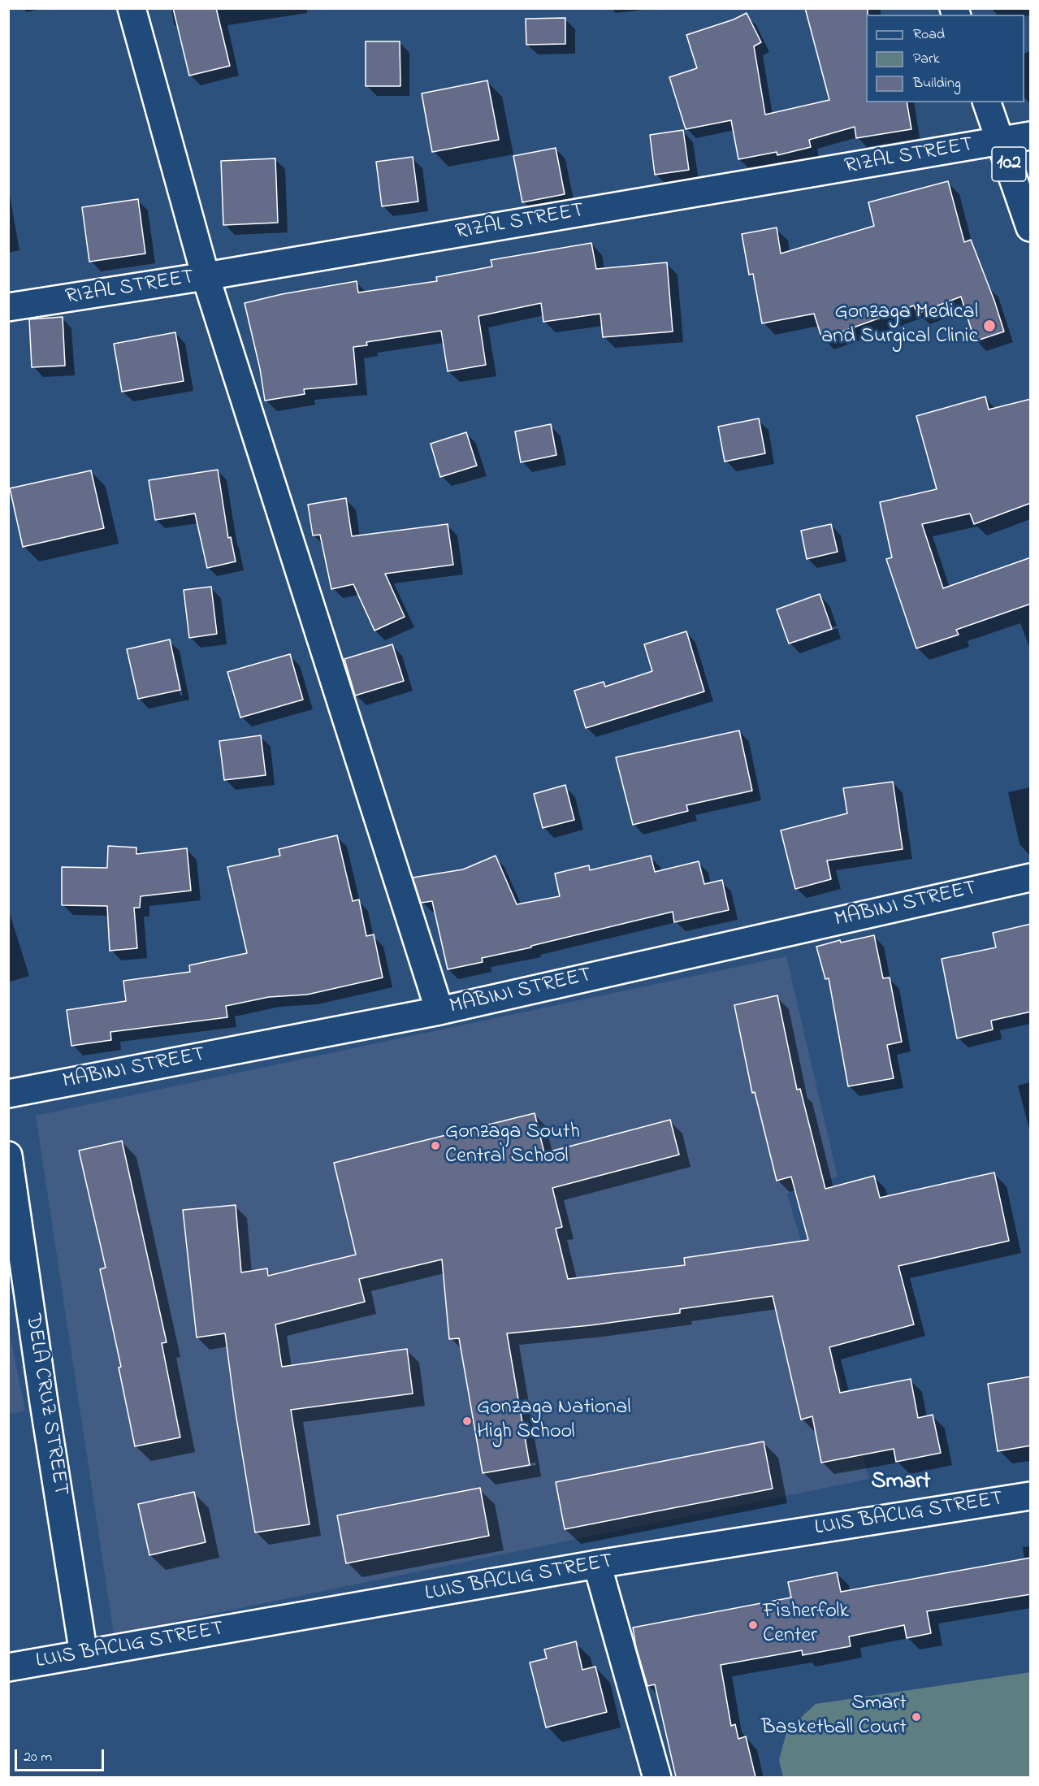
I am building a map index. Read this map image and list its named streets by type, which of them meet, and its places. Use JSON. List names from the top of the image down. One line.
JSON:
{"streets":{"street":["RIZAL STREET","102","MABINI STREET","DELA CRUZ STREET","LUIS BACLIG STREET"]},"crossings":[["RIZAL STREET","102"],["DELA CRUZ STREET","LUIS BACLIG STREET"]],"districts":["Smart"],"places":["Gonzaga Medical and Surgical Clinic","Gonzaga South Central School","Gonzaga National High School","Fisherfolk Center","Smart Basketball Court"],"legend":["Road","Park","Building"],"scale_bar":"20 m"}
